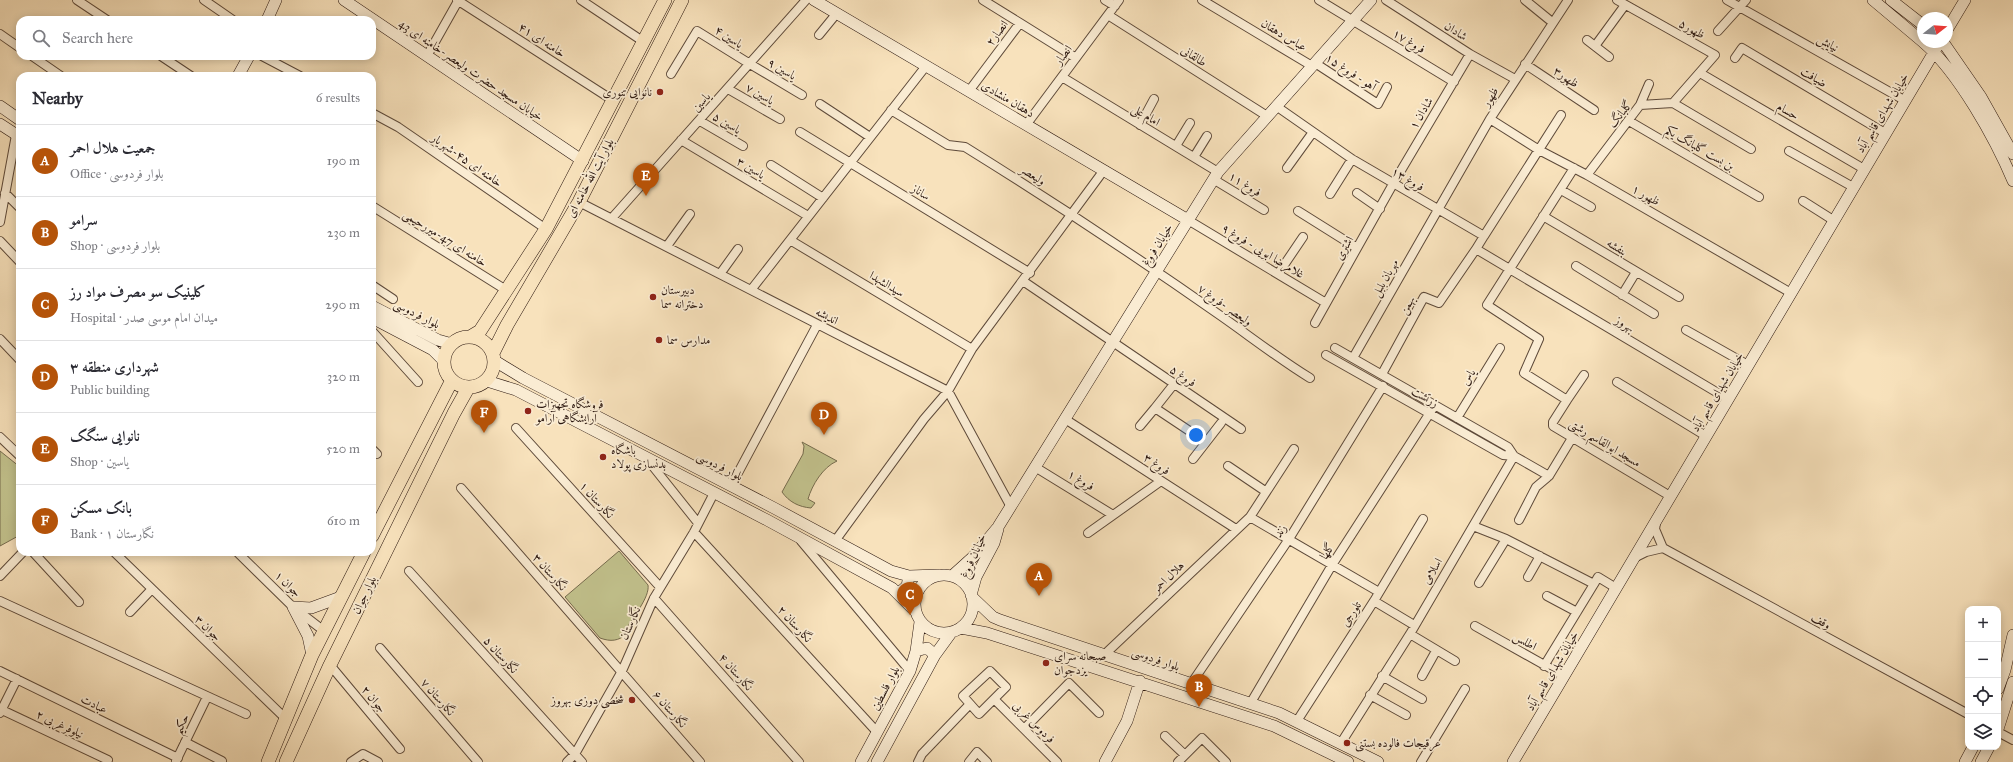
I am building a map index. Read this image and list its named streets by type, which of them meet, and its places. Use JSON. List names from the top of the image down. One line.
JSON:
{"streets":{"main road":["خیابان مسجد حضرت ولیعصر-خامنه ای 43","دهقان منشادی","خیابان شهدای قاسم آباد","بلوار آیت الله خامنه ای","خیابان فروغ","بلوار فردوسی","بلوار جوان","بلوار فلسطین"],"street":["ظهور۵","شادان","انصار۲","عباس دهقان","یاسین ۴","خامنه ای ۴۱","فروغ ۱۷","نيايش","انصار","طالقانی","یاسین ۹","آهو - فروغ ۱۵","ظهور۳","ضیافت","یاسین ۷","ظهور","یاسین","حسام","شادان ۱","گلبانگ","امام علی","یاسین ۵","بن بست گلبانگ یکم","خامنه ای ۴۵-شهریار","یاسین ۳","ولیعصر","فروغ ۱۳","فروغ ۱۱","ساناز","ظهور ۱","خامنه ای 47-میررحیمی","بنفشه","اشتری","غلامرضا ابویی - فروغ ۹","مهربان بلبل","سیدالشهدا","ولیعصر -فروغ ۷","بهمن","اندیشه","بهروز","فروغ ۵","یاس","زرتشت","مسجد ابوالقاسم رشتی","فروغ ۳","فروغ ۱","نگارستان ۱","زند","گلها","اسلامی","نگارستان ۳","هلال احمر","جوان ۱","تلورجی","وقف","نگارستان","نگارستان ۲","جوان ۳","اطلس","نگارستان ۵","نگارستان ۴","نگارستان ۷","جوان ۲","عبادت","نگارستان ۶","فردوس غربی","نیلوفرغربی ۲","حکیم"]},"crossings":[["ظهور۵","حسام"],["شادان","ظهور"],["شادان","شادان ۱"],["انصار۲","انصار"],["انصار۲","دهقان منشادی"],["عباس دهقان","آهو - فروغ ۱۵"],["عباس دهقان","خیابان فروغ"],["یاسین ۴","یاسین ۹"],["یاسین ۴","یاسین"],["خامنه ای ۴۱","بلوار آیت الله خامنه ای"],["فروغ ۱۷","شادان ۱"],["فروغ ۱۷","خیابان فروغ"],["نيايش","خیابان شهدای قاسم آباد"],["انصار","طالقانی"],["انصار","دهقان منشادی"],["انصار","امام علی"],["طالقانی","خیابان فروغ"],["یاسین ۹","یاسین"],["خیابان مسجد حضرت ولیعصر-خامنه ای 43","بلوار آیت الله خامنه ای"],["آهو - فروغ ۱۵","خیابان فروغ"],["ظهور۳","ظهور"],["ضیافت","خیابان شهدای قاسم آباد"],["یاسین ۷","یاسین"],["ظهور","فروغ ۱۳"],["ظهور","ظهور ۱"],["ظهور","مهربان بلبل"],["دهقان منشادی","خیابان فروغ"],["دهقان منشادی","غلامرضا ابویی - فروغ ۹"],["یاسین","یاسین ۵"],["یاسین","یاسین ۳"],["یاسین","اندیشه"],["حسام","خیابان شهدای قاسم آباد"],["شادان ۱","فروغ ۱۳"],["شادان ۱","اشتری"],["خیابان شهدای قاسم آباد","ظهور ۱"],["خیابان شهدای قاسم آباد","بهروز"],["خیابان شهدای قاسم آباد","مسجد ابوالقاسم رشتی"],["خیابان شهدای قاسم آباد","اطلس"],["گلبانگ","بن بست گلبانگ یکم"],["گلبانگ","ظهور ۱"],["امام علی","فروغ ۱۱"],["امام علی","خیابان فروغ"],["خامنه ای ۴۵-شهریار","بلوار آیت الله خامنه ای"],["ولیعصر","خیابان فروغ"],["ولیعصر","ولیعصر -فروغ ۷"],["بلوار آیت الله خامنه ای","خامنه ای 47-میررحیمی"],["بلوار آیت الله خامنه ای","بلوار فردوسی"],["بلوار آیت الله خامنه ای","اندیشه"],["بلوار آیت الله خامنه ای","بلوار جوان"],["فروغ ۱۳","خیابان فروغ"],["فروغ ۱۳","اشتری"],["فروغ ۱۳","مهربان بلبل"],["فروغ ۱۱","خیابان فروغ"],["خیابان فروغ","غلامرضا ابویی - فروغ ۹"],["خیابان فروغ","ولیعصر -فروغ ۷"],["خیابان فروغ","بلوار فردوسی"],["خیابان فروغ","فروغ ۵"],["خیابان فروغ","فروغ ۳"],["خیابان فروغ","فروغ ۱"],["خیابان فروغ","بلوار فلسطین"],["اشتری","غلامرضا ابویی - فروغ ۹"],["مهربان بلبل","زرتشت"],["بهمن","زرتشت"],["بلوار فردوسی","زند"],["بلوار فردوسی","گلها"],["بلوار فردوسی","اسلامی"],["بلوار فردوسی","هلال احمر"],["بلوار فردوسی","بلوار جوان"],["بلوار فردوسی","تلورجی"],["بلوار فردوسی","بلوار فلسطین"],["بهروز","مسجد ابوالقاسم رشتی"],["یاس","زرتشت"],["زرتشت","زند"],["زرتشت","گلها"],["زرتشت","اسلامی"],["فروغ ۳","هلال احمر"],["نگارستان ۱","نگارستان"],["نگارستان ۳","نگارستان"],["نگارستان ۳","نگارستان ۶"],["جوان ۱","بلوار جوان"],["بلوار جوان","جوان ۳"],["بلوار جوان","جوان ۲"],["نگارستان","نگارستان ۲"],["نگارستان","نگارستان ۵"],["نگارستان","نگارستان ۴"],["نگارستان","نگارستان ۶"],["نگارستان ۲","بلوار فلسطین"],["عبادت","حکیم"]],"places":["نانوایی تنوری","دبیرستان دخترانه سما","مدارس سما","فروشگاه تجهیزات آرایشگاهی آرامو","باشگاه بدنسازی پولاد","صبحانه سرای یزدجوان","شخصی دوزی بهروز","عرقیجات فالوده بستنی"],"north":"right","page":{"search":"Search here","heading":["Nearby","6 results"],"list":[{"mark":"A","name":"جمعیت هلال احمر","note":"Office · بلوار فردوسی","value":"190 m"},{"mark":"B","name":"سرامو","note":"Shop · بلوار فردوسی","value":"230 m"},{"mark":"C","name":"کلینیک سو مصرف مواد رز","note":"Hospital · میدان امام موسی صدر","value":"290 m"},{"mark":"D","name":"شهرداری منطقه ۳","note":"Public building","value":"320 m"},{"mark":"E","name":"نانوایی سنگک","note":"Shop · یاسین","value":"520 m"},{"mark":"F","name":"بانک مسکن","note":"Bank · نگارستان ۱","value":"610 m"}],"pins":["E","F","D","A","C","B"],"map_buttons":["+","−"]}}
